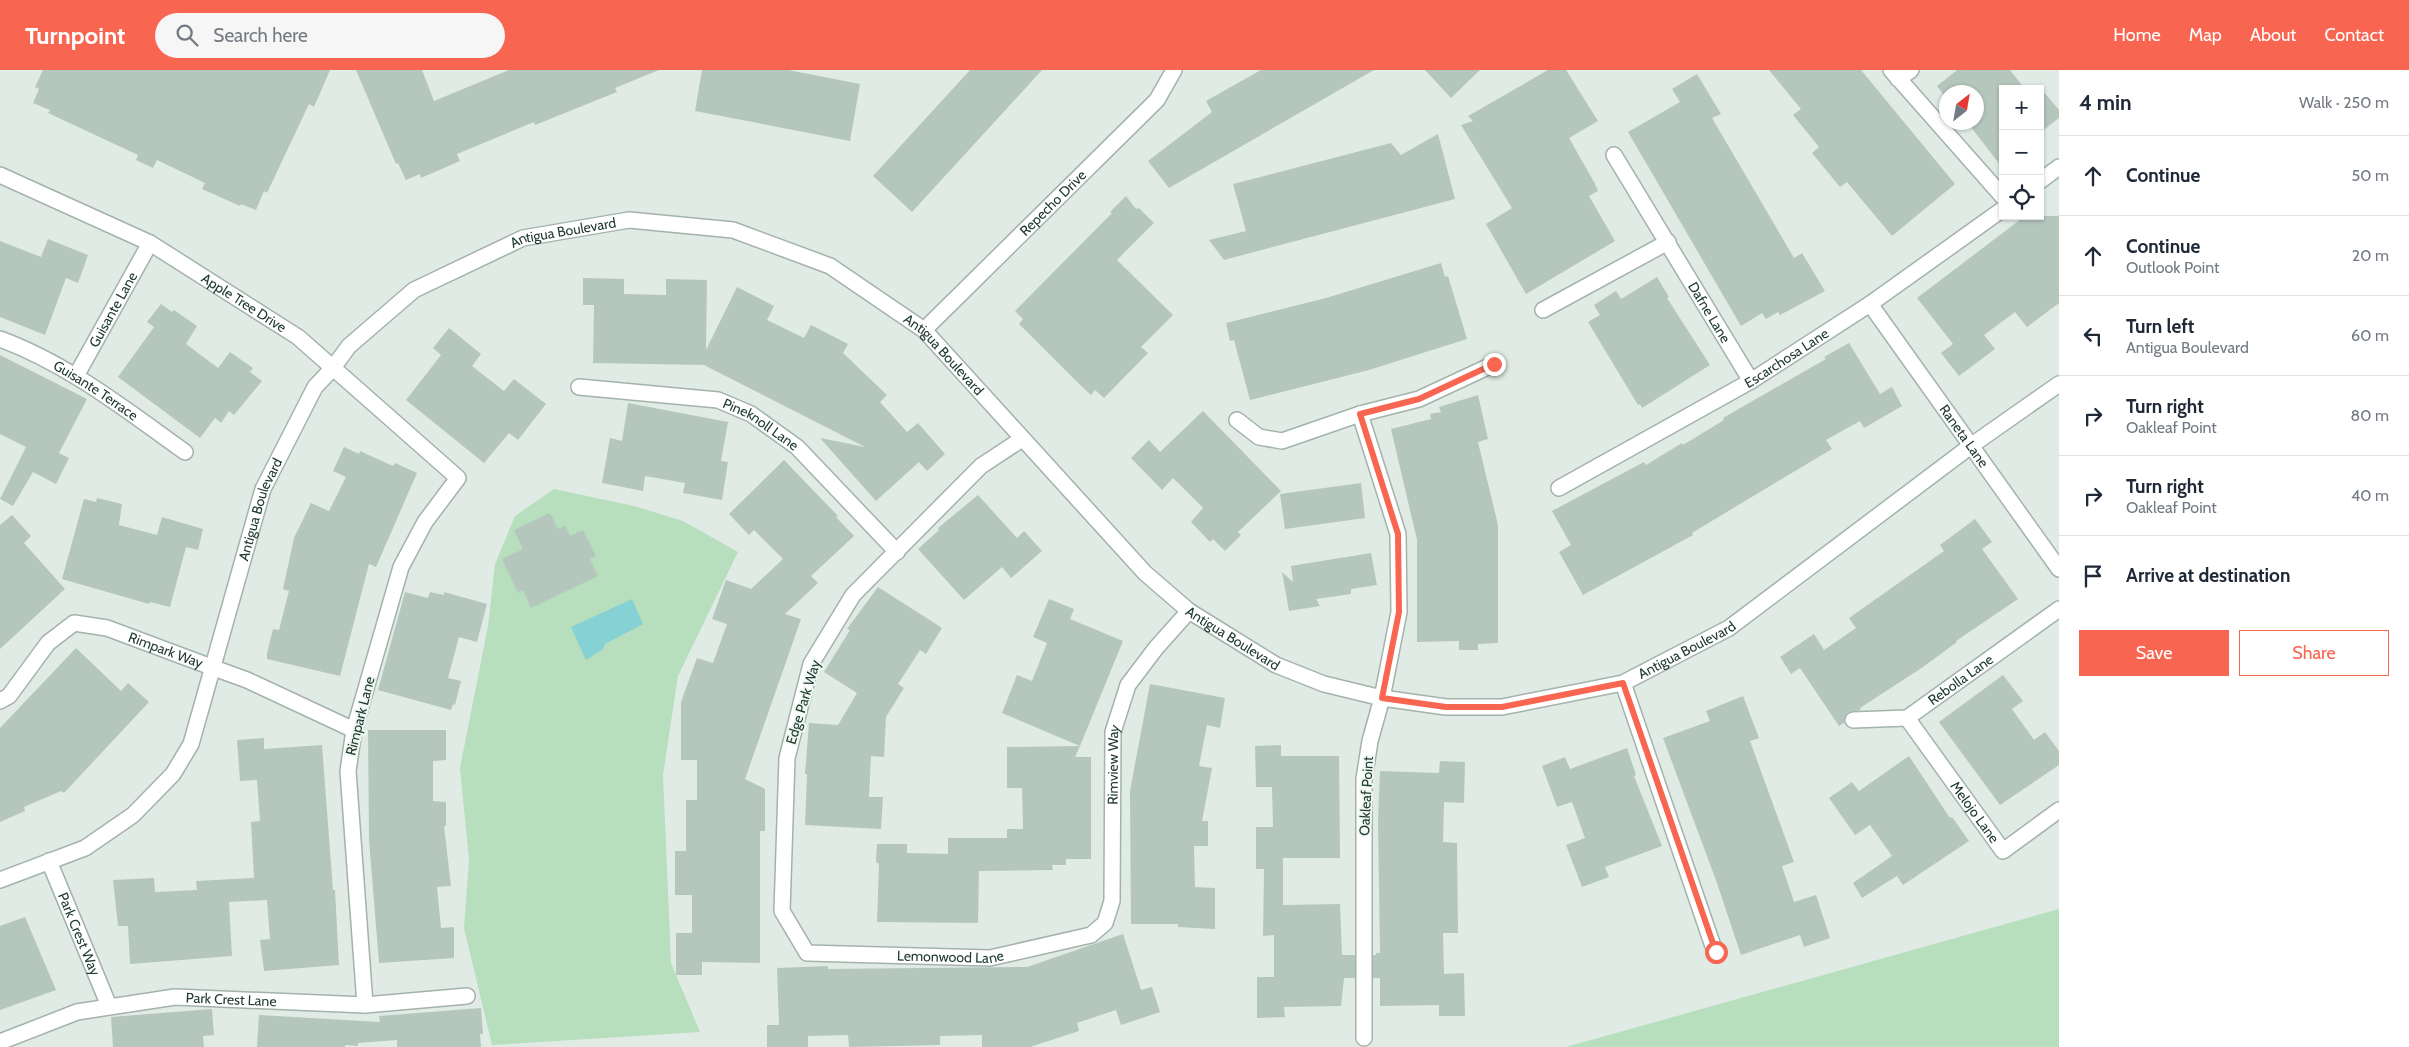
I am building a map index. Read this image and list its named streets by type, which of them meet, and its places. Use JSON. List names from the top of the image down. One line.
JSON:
{"streets":{"street":["Repecho Drive","Antigua Boulevard","Apple Tree Drive","Guisante Lane","Dafne Lane","Escarchosa Lane","Guisante Terrace","Pineknoll Lane","Raneta Lane","Rimpark Way","Rebolla Lane","Edge Park Way","Rimpark Lane","Rimview Way","Oakleaf Point","Melojo Lane","Park Crest Way","Lemonwood Lane","Park Crest Lane"]},"crossings":[["Repecho Drive","Antigua Boulevard"],["Antigua Boulevard","Apple Tree Drive"],["Antigua Boulevard","Raneta Lane"],["Antigua Boulevard","Rimpark Way"],["Antigua Boulevard","Edge Park Way"],["Antigua Boulevard","Rimview Way"],["Antigua Boulevard","Oakleaf Point"],["Antigua Boulevard","Park Crest Way"],["Apple Tree Drive","Guisante Lane"],["Apple Tree Drive","Rimpark Lane"],["Guisante Lane","Guisante Terrace"],["Dafne Lane","Escarchosa Lane"],["Escarchosa Lane","Raneta Lane"],["Pineknoll Lane","Edge Park Way"],["Rimpark Way","Rimpark Lane"],["Rebolla Lane","Melojo Lane"],["Edge Park Way","Lemonwood Lane"],["Rimpark Lane","Park Crest Lane"],["Rimview Way","Lemonwood Lane"],["Park Crest Way","Park Crest Lane"]],"north":"top right","page":{"header":"Turnpoint","search":"Search here","nav":["Home","Map","About","Contact"],"heading":["4 min","Walk · 250 m"],"map_buttons":["+","−"],"list":[["Continue","50 m"],["Continue","Outlook Point","20 m"],["Turn left","Antigua Boulevard","60 m"],["Turn right","Oakleaf Point","80 m"],["Turn right","Oakleaf Point","40 m"],"Arrive at destination"],"buttons":["Save","Share"]}}
